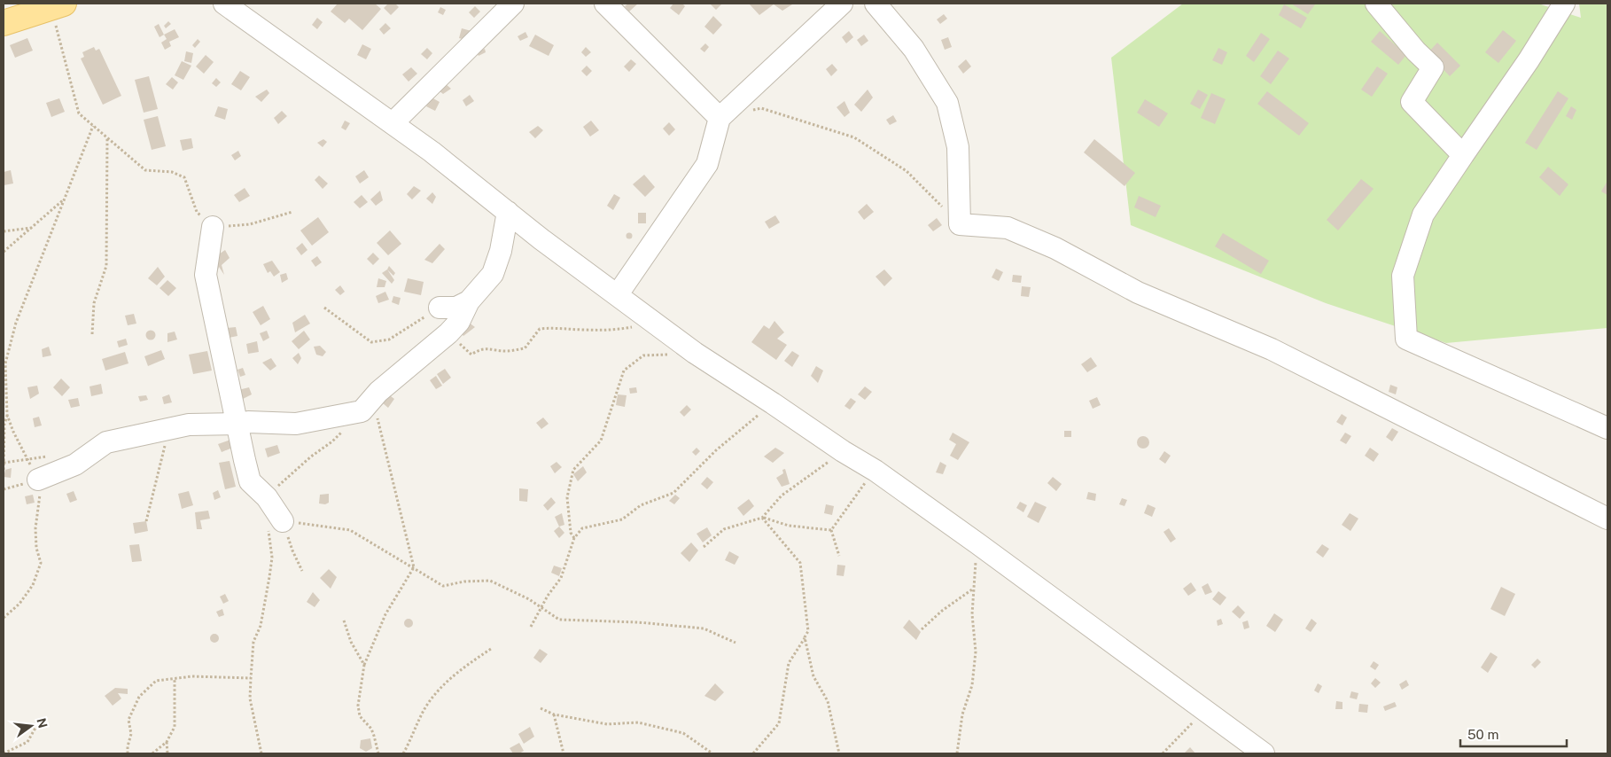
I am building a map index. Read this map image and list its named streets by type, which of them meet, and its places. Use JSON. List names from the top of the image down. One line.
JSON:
{"scale_bar":"50 m","north":"right"}
